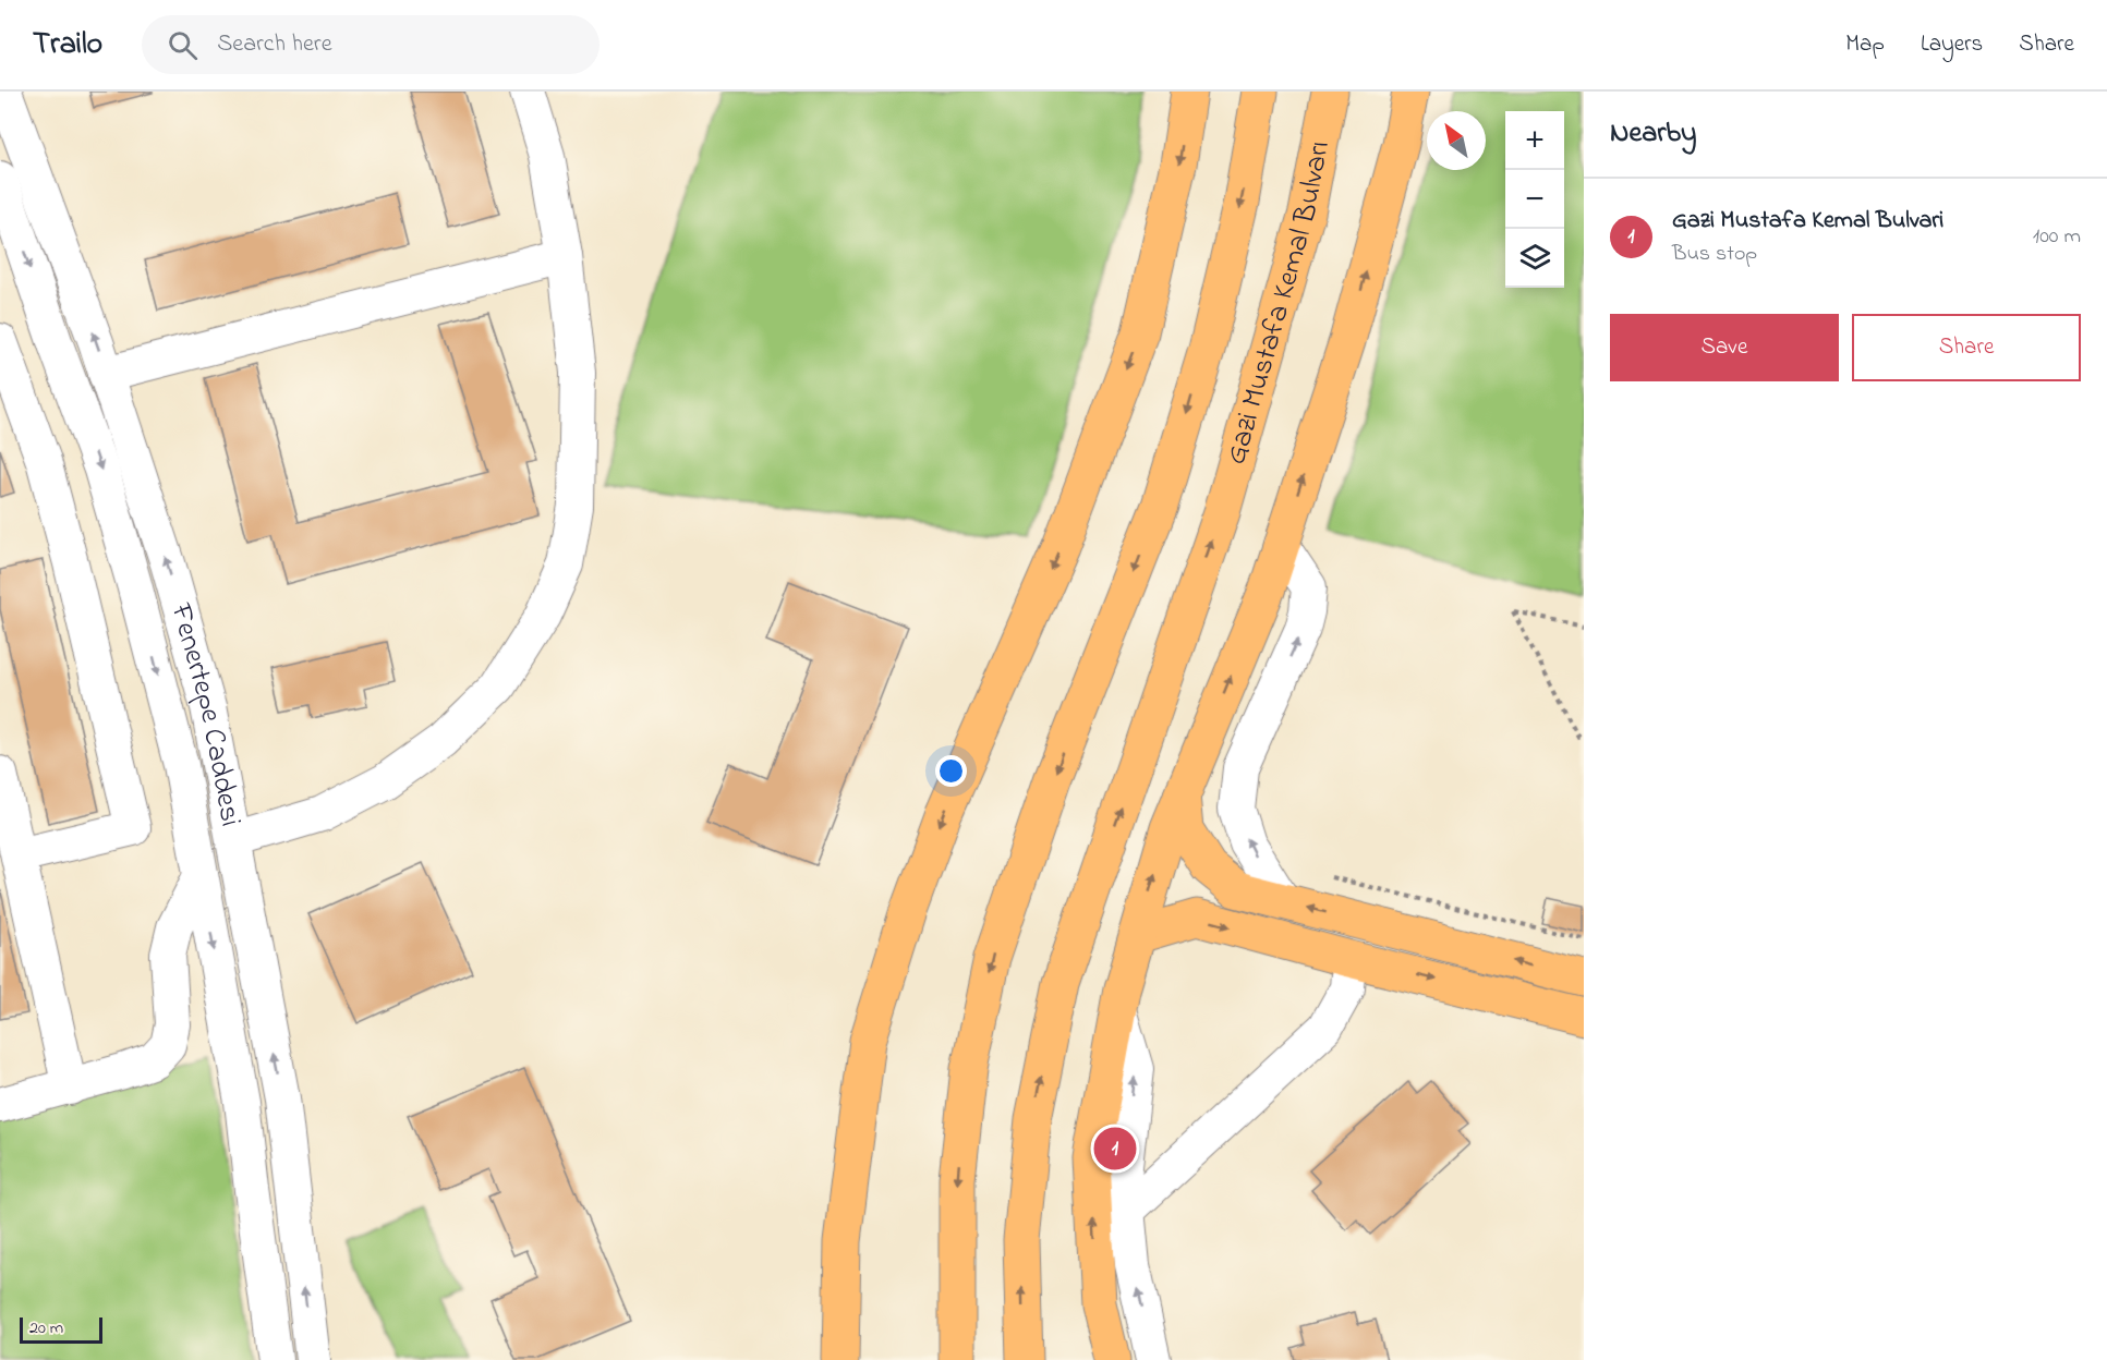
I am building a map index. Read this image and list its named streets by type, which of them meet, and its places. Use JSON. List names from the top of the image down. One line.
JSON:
{"streets":{"main road":["Gazi Mustafa Kemal Bulvarı"],"street":["Fenertepe Caddesi"]},"scale_bar":"20 m","north":"top left","page":{"header":"Trailo","search":"Search here","nav":["Map","Layers","Share"],"heading":"Nearby","map_buttons":["+","−"],"list":[{"mark":"1","name":"Gazi Mustafa Kemal Bulvari","note":"Bus stop","value":"100 m"}],"buttons":["Save","Share"],"pins":"1","scale":"20 m"}}
